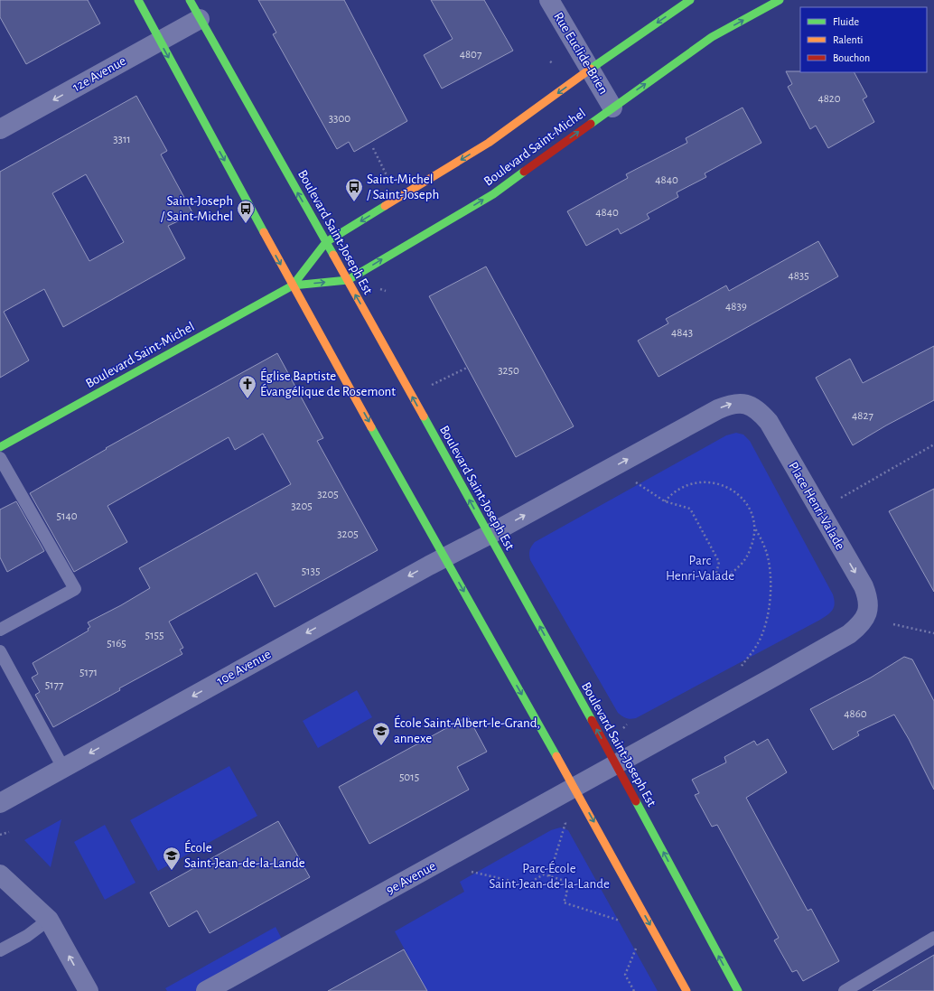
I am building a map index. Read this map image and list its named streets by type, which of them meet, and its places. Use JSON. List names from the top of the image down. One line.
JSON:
{"streets":{"main road":["Boulevard Saint-Michel","Boulevard Saint-Joseph Est"],"street":["Rue Euclide-Brien","12e Avenue","Place Henri-Valade","10e Avenue","9e Avenue"]},"crossings":[["Rue Euclide-Brien","Boulevard Saint-Michel"],["12e Avenue","Boulevard Saint-Joseph Est"],["Boulevard Saint-Michel","Boulevard Saint-Joseph Est"],["Boulevard Saint-Joseph Est","Place Henri-Valade"],["Boulevard Saint-Joseph Est","10e Avenue"],["Boulevard Saint-Joseph Est","9e Avenue"],["Place Henri-Valade","10e Avenue"],["Place Henri-Valade","9e Avenue"]],"one_way":["12e Avenue","10e Avenue"],"parks":["Parc Henri-Valade","Parc-École Saint-Jean-de-la-Lande"],"places":{"bus stop":["Saint-Michel / Saint-Joseph","Saint-Joseph / Saint-Michel"],"church":["Église Baptiste Évangélique de Rosemont"],"school or university":["École Saint-Albert-le-Grand, annexe","École Saint-Jean-de-la-Lande"]},"house_numbers":["4807","4820","3300","3311","4840","4840","4835","4839","4843","3250","4827","3205","3205","5140","3205","5135","5155","5165","5171","5177","4860","5015"],"legend":["Fluide","Ralenti","Bouchon"]}
